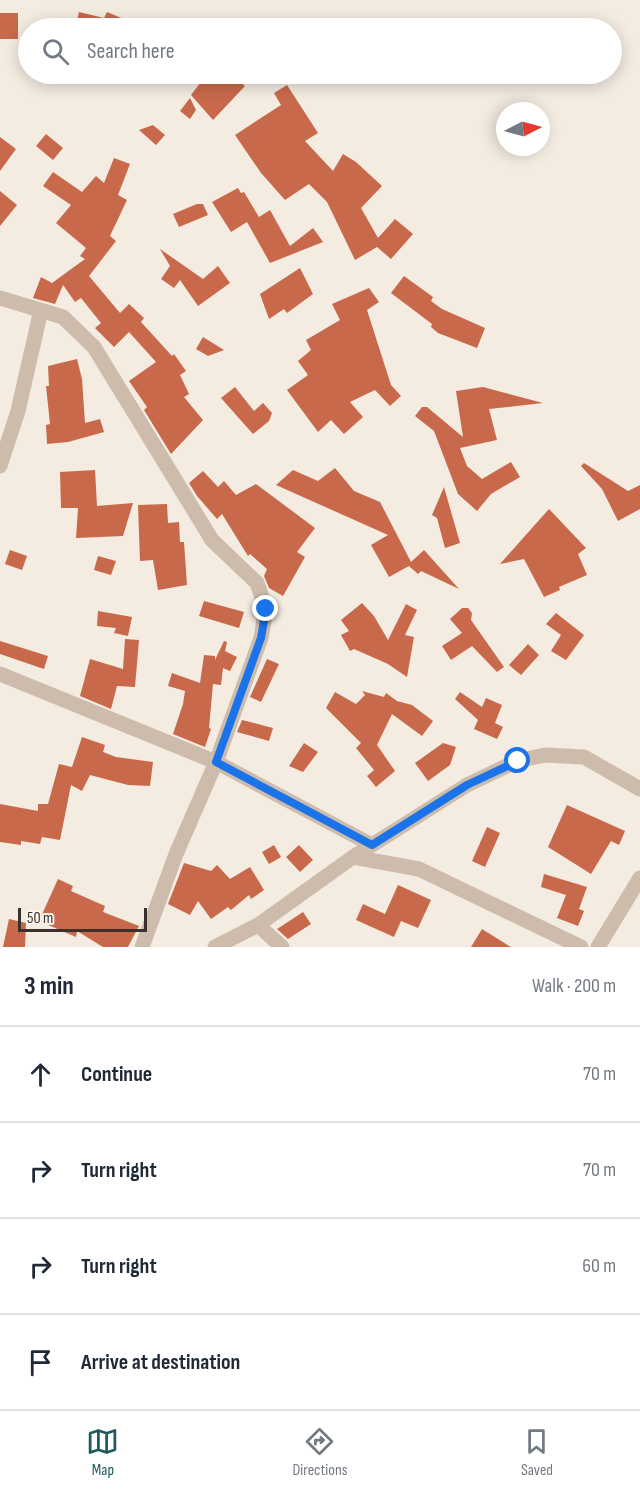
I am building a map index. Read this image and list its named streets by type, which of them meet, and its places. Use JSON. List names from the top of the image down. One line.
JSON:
{"scale_bar":"50 m","north":"right","page":{"search":"Search here","scale":"50 m","heading":["3 min","Walk · 200 m"],"list":[["Continue","70 m"],["Turn right","70 m"],["Turn right","60 m"],"Arrive at destination"],"nav":["Map","Directions","Saved"]}}
